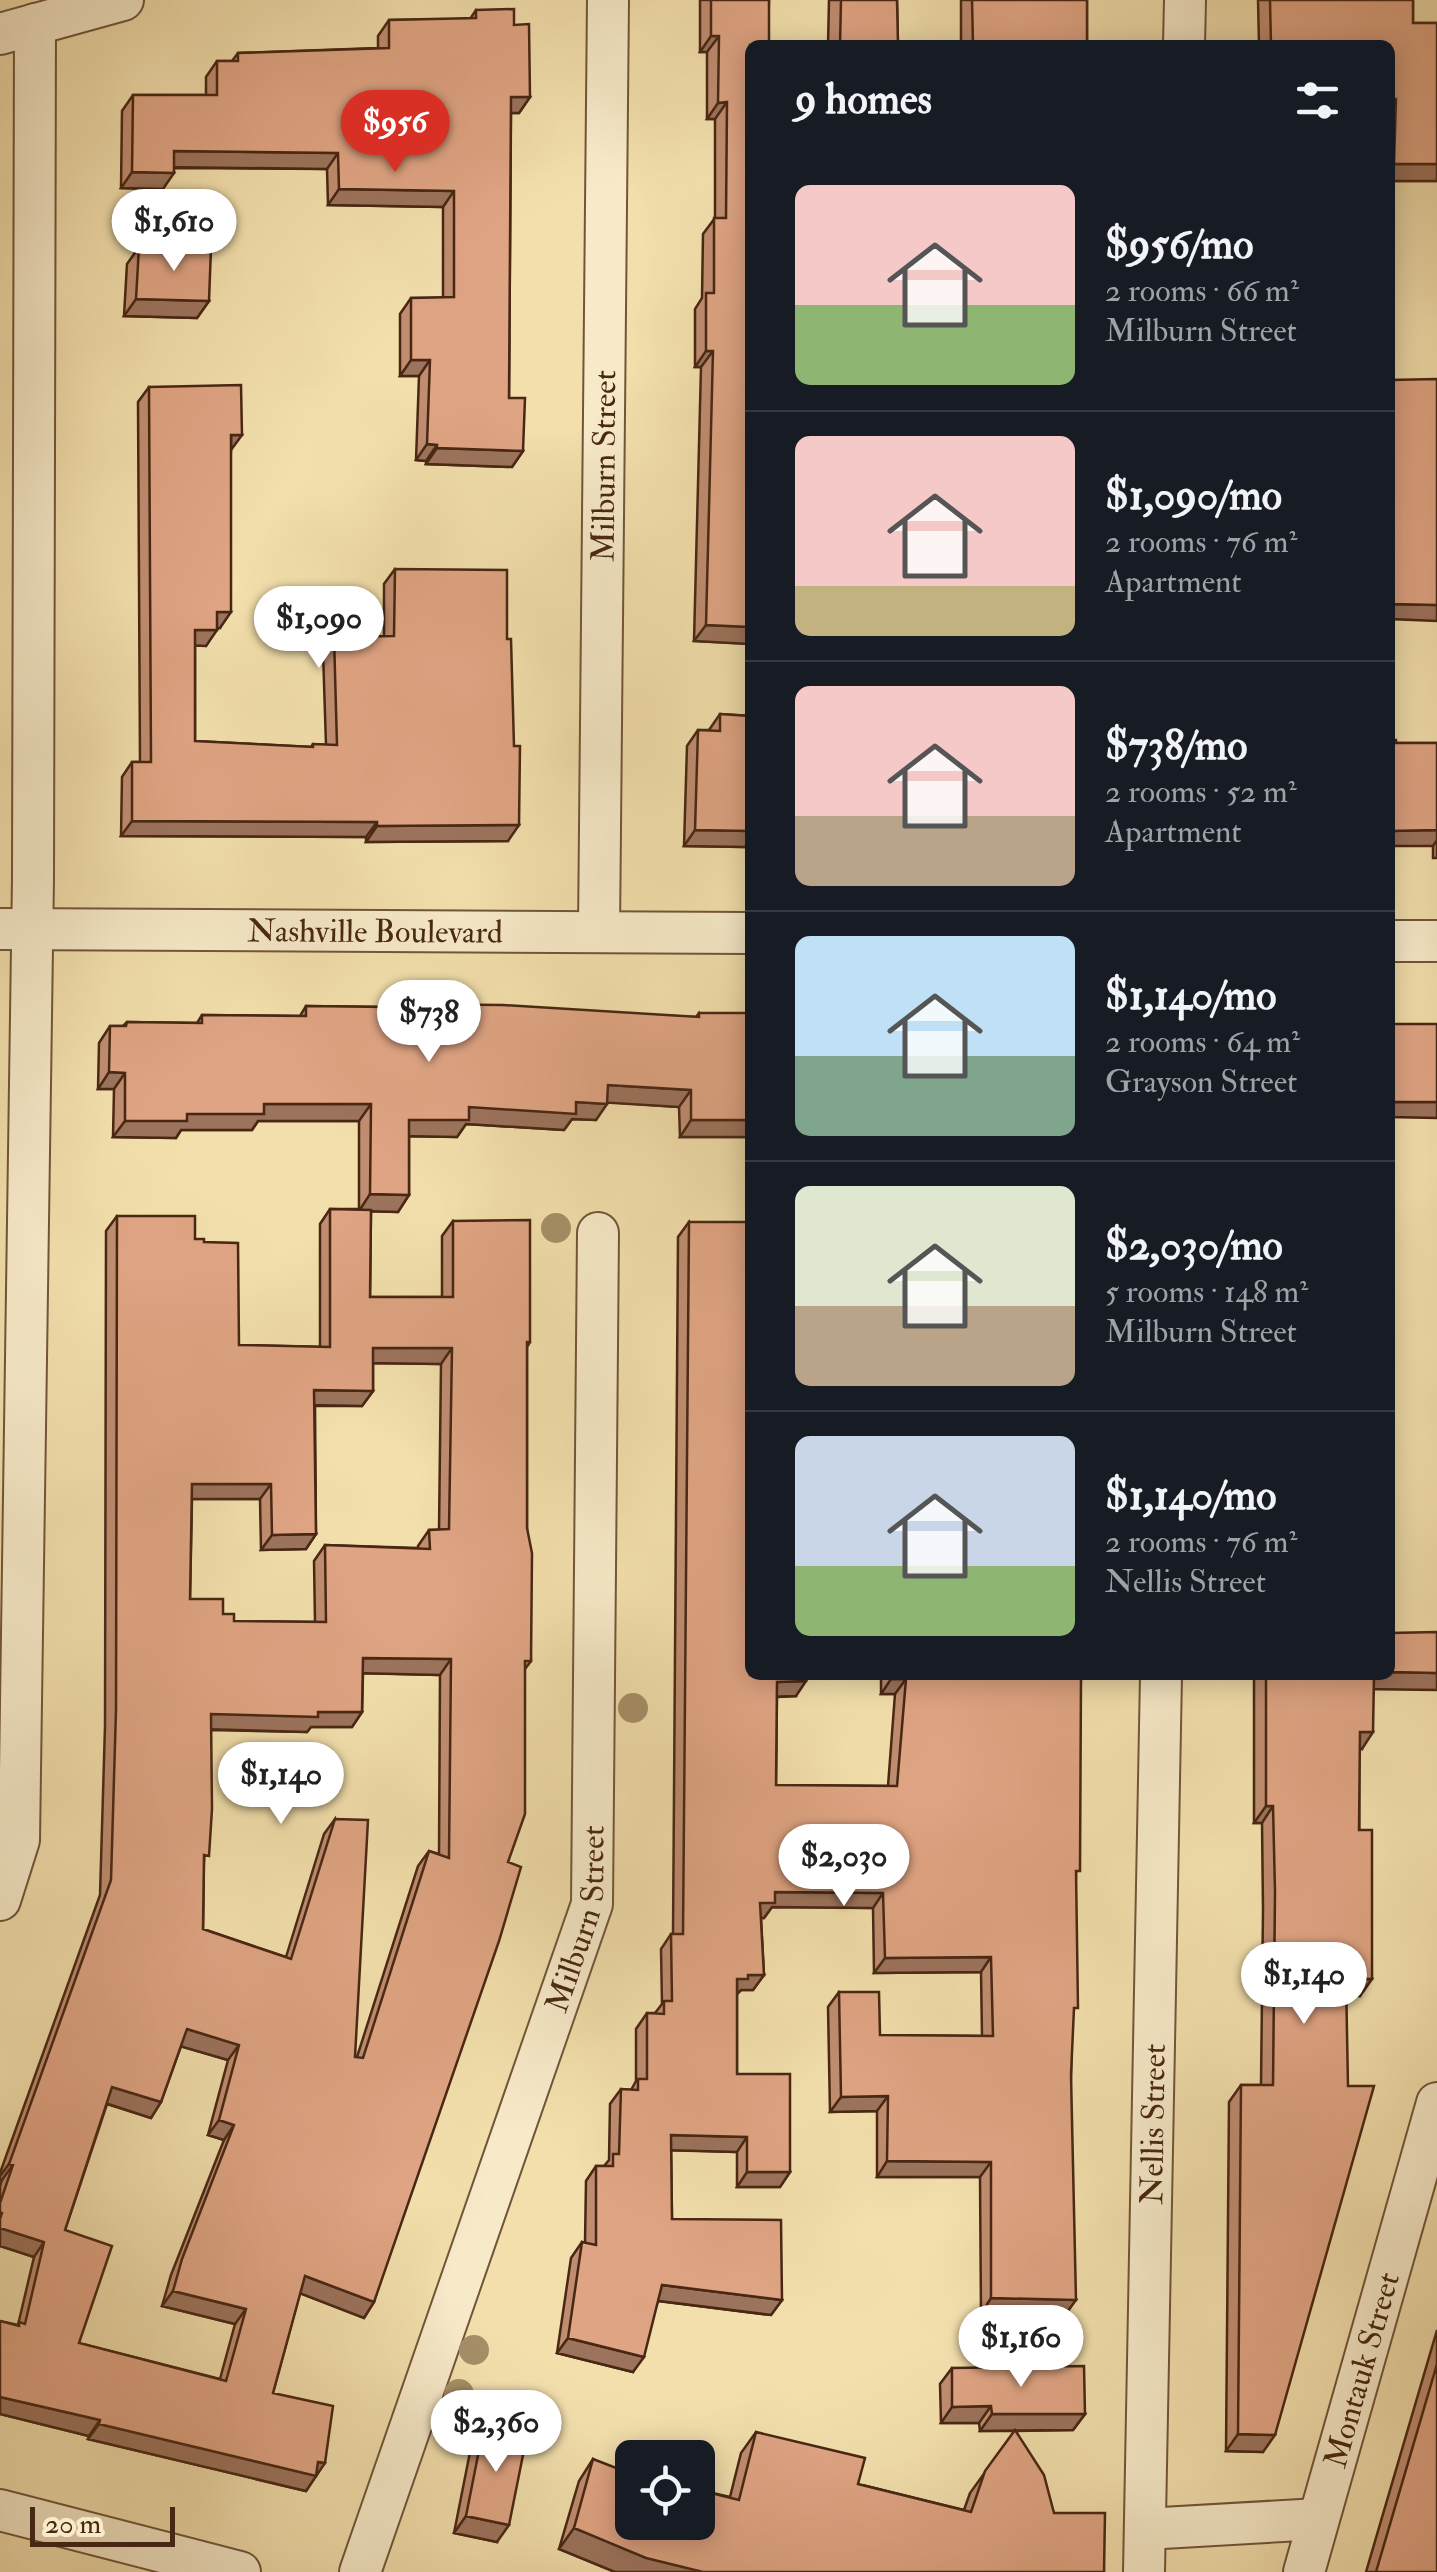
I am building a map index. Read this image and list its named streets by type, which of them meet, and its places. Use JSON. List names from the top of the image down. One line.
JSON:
{"streets":{"street":["Milburn Street","Nashville Boulevard","Nellis Street","Montauk Street"]},"crossings":[["Milburn Street","Nashville Boulevard"]],"scale_bar":"20 m","page":{"heading":"9 homes","price":["$956","$1,610","$1,090","$738","$1,140","$2,030","$1,140","$1,160","$2,360"],"list":[{"name":"$956/mo","note":"2 rooms · 66 m² · Milburn Street"},{"name":"$1,090/mo","note":"2 rooms · 76 m² · Apartment"},{"name":"$738/mo","note":"2 rooms · 52 m² · Apartment"},{"name":"$1,140/mo","note":"2 rooms · 64 m² · Grayson Street"},{"name":"$2,030/mo","note":"5 rooms · 148 m² · Milburn Street"},{"name":"$1,140/mo","note":"2 rooms · 76 m² · Nellis Street"}],"scale":"20 m"}}
